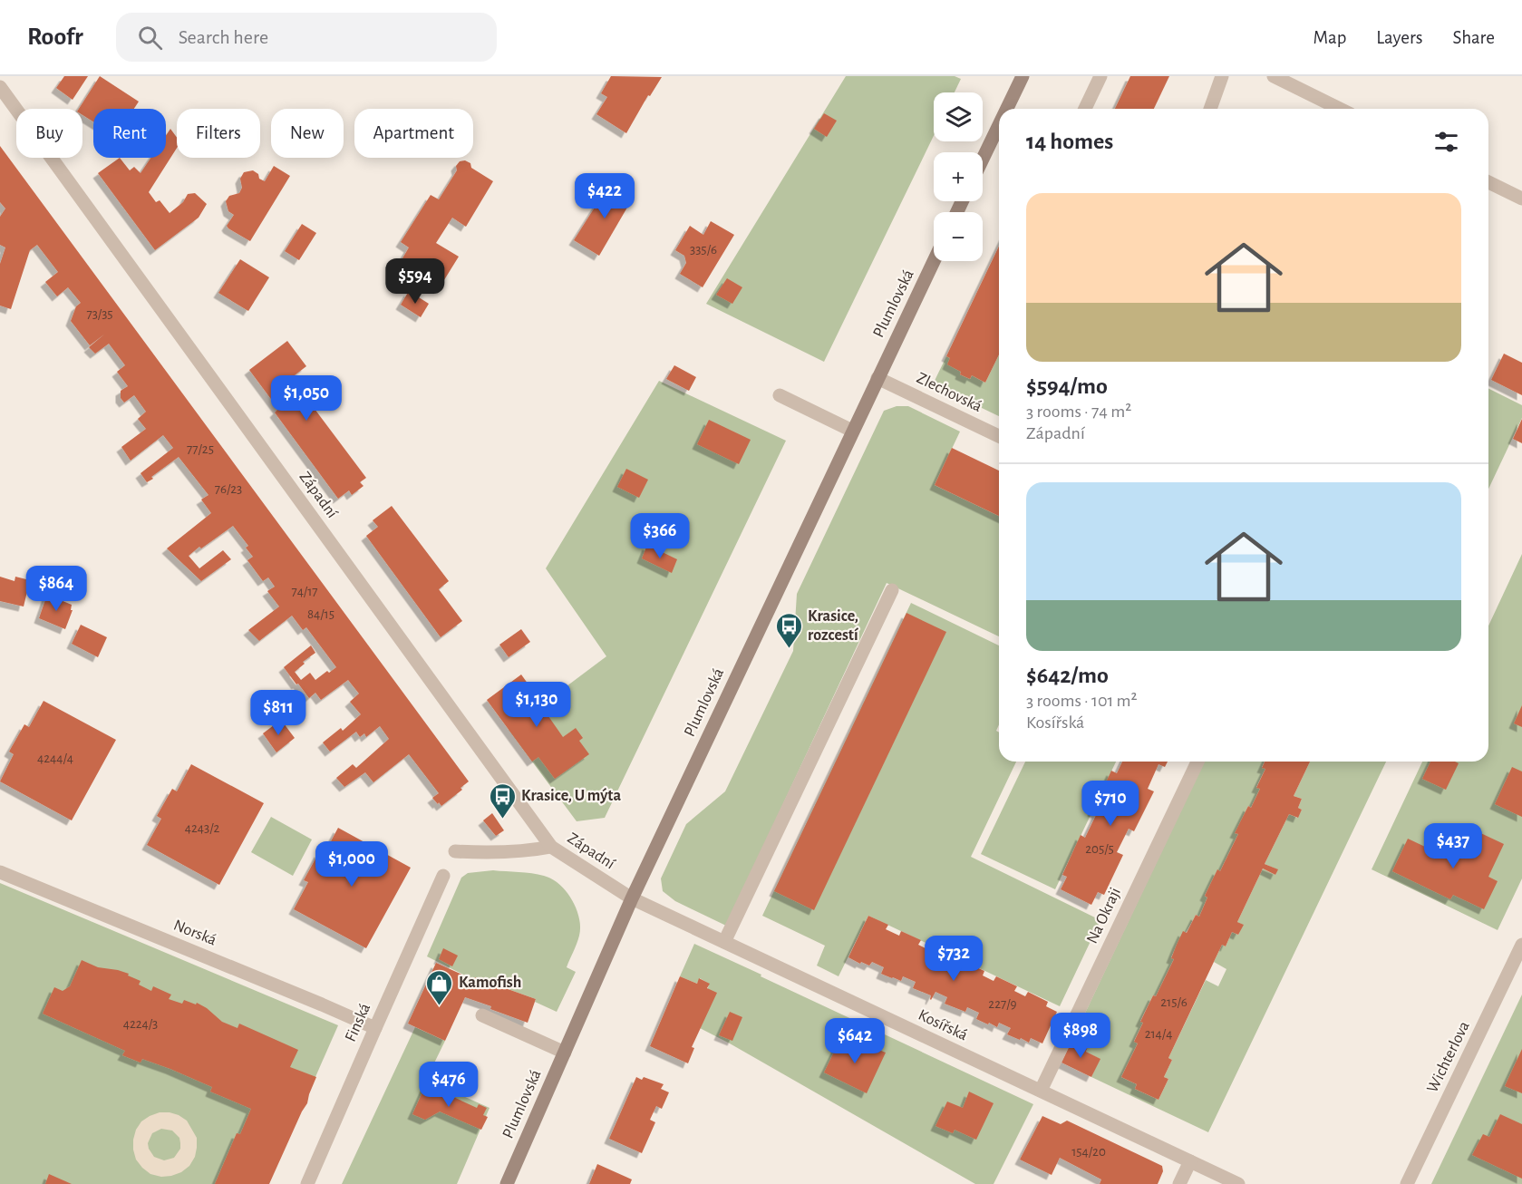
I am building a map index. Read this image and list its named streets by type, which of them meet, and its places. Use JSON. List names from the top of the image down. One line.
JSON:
{"streets":{"main road":["Plumlovská"],"street":["Zlechovská","Západní","Na Okraji","Norská","Finská","Kosířská","Wichterlova"]},"crossings":[["Plumlovská","Zlechovská"],["Plumlovská","Západní"],["Plumlovská","Kosířská"],["Západní","Kosířská"],["Na Okraji","Kosířská"],["Norská","Finská"]],"places":{"bus stop":["Krasice, rozcestí","Krasice, U mýta"],"shop":["Kamofish"]},"house_numbers":["335/6","73/35","77/25","76/23","74/17","84/15","4244/4","4243/2","205/5","215/6","227/9","4224/3","214/4","154/20"],"page":{"header":"Roofr","search":"Search here","nav":["Map","Layers","Share"],"map_buttons":["+","−"],"chip":["Buy","Rent","Filters","New","Apartment"],"heading":"14 homes","price":["$422","$594","$1,050","$366","$864","$1,130","$811","$710","$437","$1,000","$732","$898","$642","$476"],"list":[{"name":"$594/mo","note":"3 rooms · 74 m² · Západní"},{"name":"$642/mo","note":"3 rooms · 101 m² · Kosířská"}]}}
